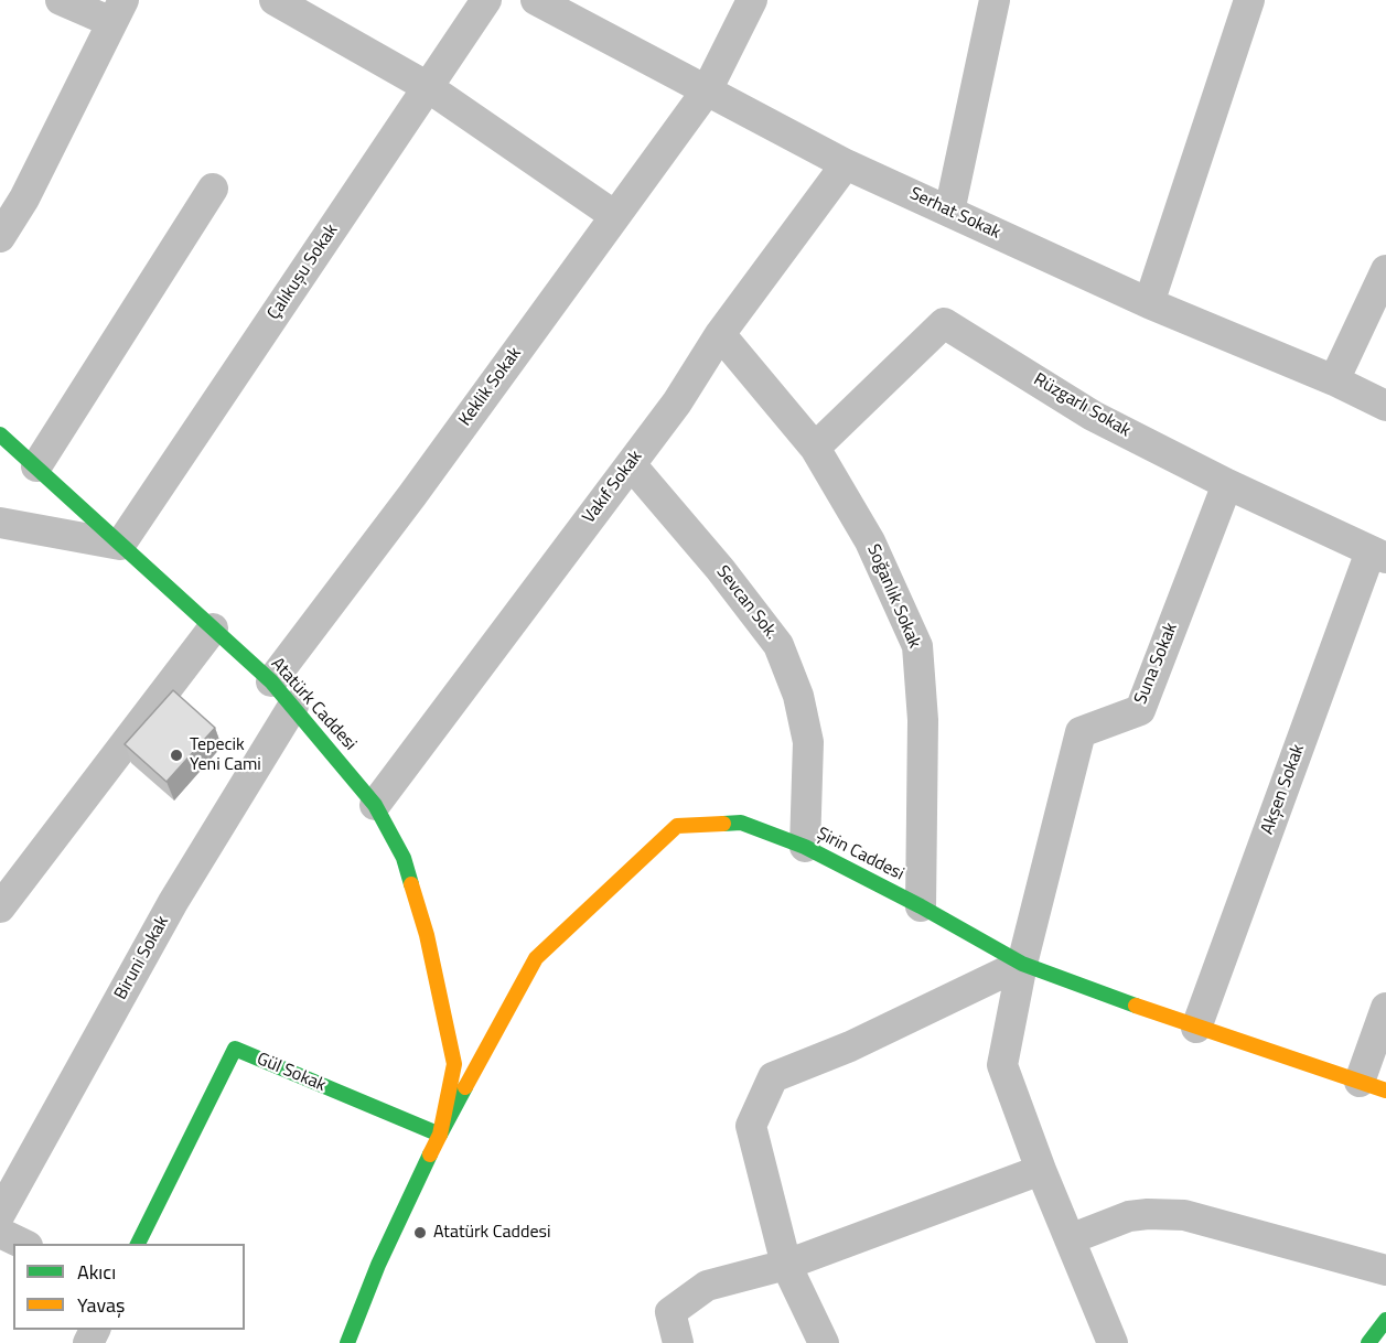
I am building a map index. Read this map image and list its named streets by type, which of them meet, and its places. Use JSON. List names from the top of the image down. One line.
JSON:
{"streets":{"street":["Serhat Sokak","Çalıkuşu Sokak","Keklik Sokak","Rüzgarlı Sokak","Vakıf Sokak","Soğanlık Sokak","Sevcan Sok.","Suna Sokak","Atatürk Caddesi","Akşen Sokak","Şirin Caddesi","Biruni Sokak","Gül Sokak"]},"crossings":[["Serhat Sokak","Keklik Sokak"],["Serhat Sokak","Vakıf Sokak"],["Çalıkuşu Sokak","Atatürk Caddesi"],["Keklik Sokak","Atatürk Caddesi"],["Rüzgarlı Sokak","Soğanlık Sokak"],["Rüzgarlı Sokak","Suna Sokak"],["Rüzgarlı Sokak","Akşen Sokak"],["Vakıf Sokak","Soğanlık Sokak"],["Vakıf Sokak","Sevcan Sok."],["Vakıf Sokak","Atatürk Caddesi"],["Soğanlık Sokak","Şirin Caddesi"],["Sevcan Sok.","Şirin Caddesi"],["Suna Sokak","Şirin Caddesi"],["Atatürk Caddesi","Şirin Caddesi"],["Atatürk Caddesi","Biruni Sokak"],["Atatürk Caddesi","Gül Sokak"],["Akşen Sokak","Şirin Caddesi"],["Şirin Caddesi","Gül Sokak"]],"places":["Tepecik Yeni Cami","Atatürk Caddesi"],"legend":["Akıcı","Yavaş"]}
